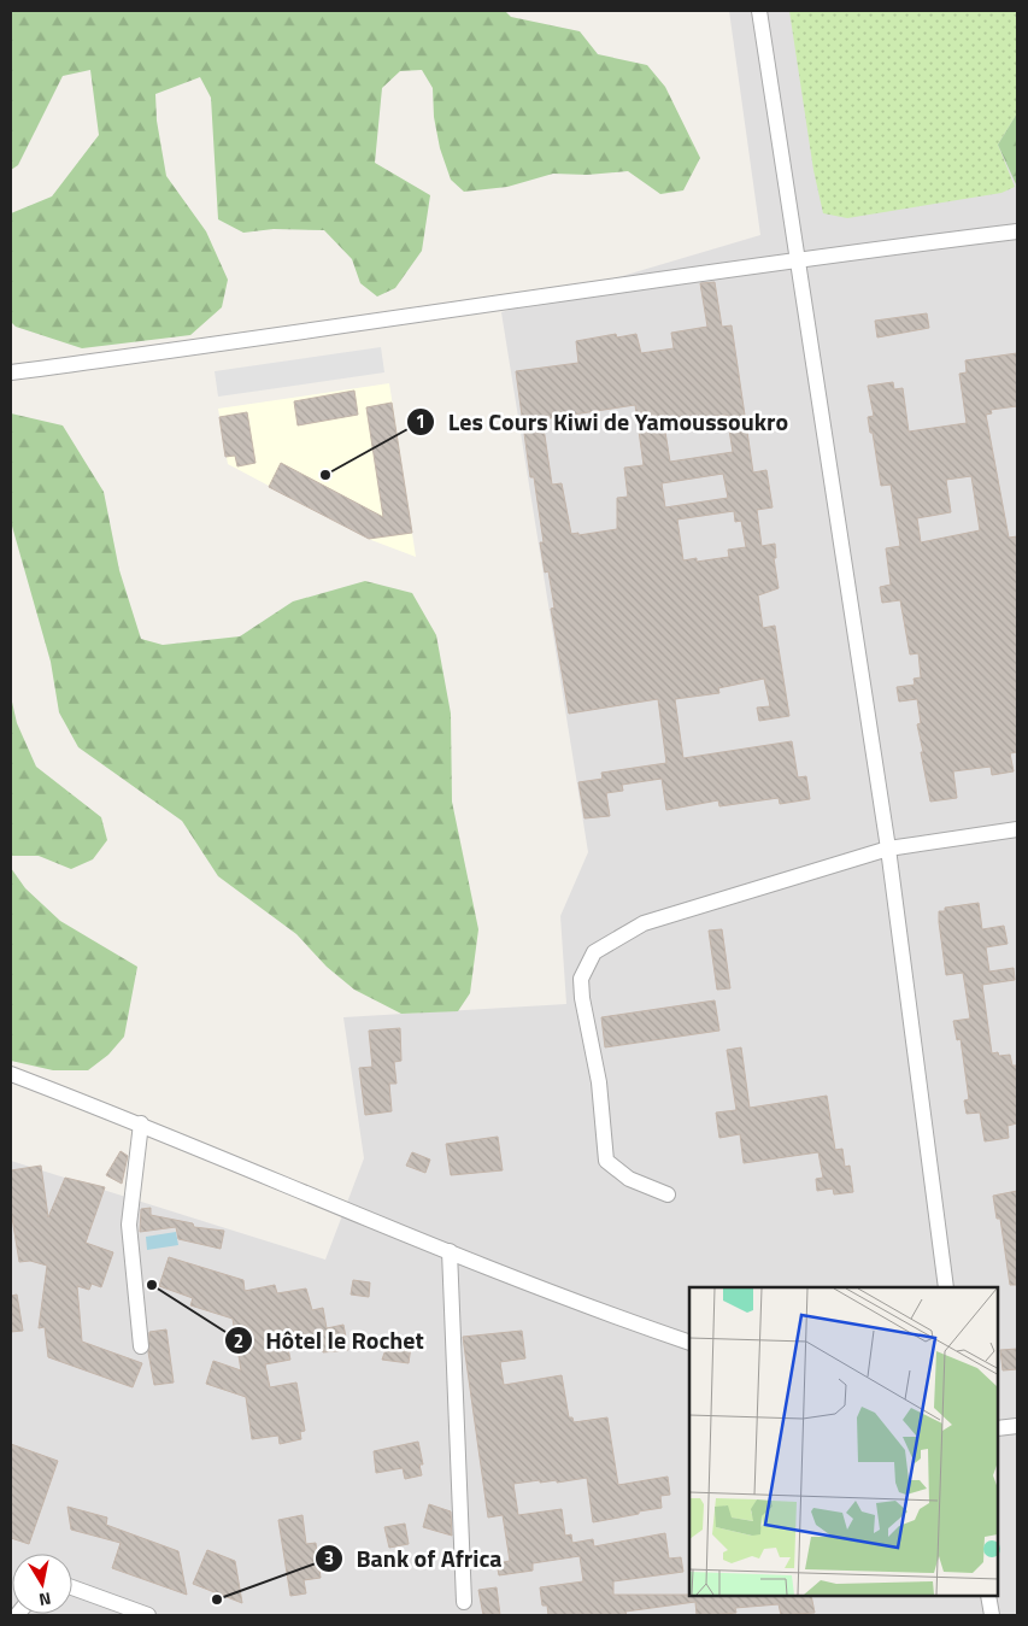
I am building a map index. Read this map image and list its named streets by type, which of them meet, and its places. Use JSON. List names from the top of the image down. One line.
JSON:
{"places":["Les Cours Kiwi de Yamoussoukro","Hôtel le Rochet","Bank of Africa"],"north":"bottom"}
